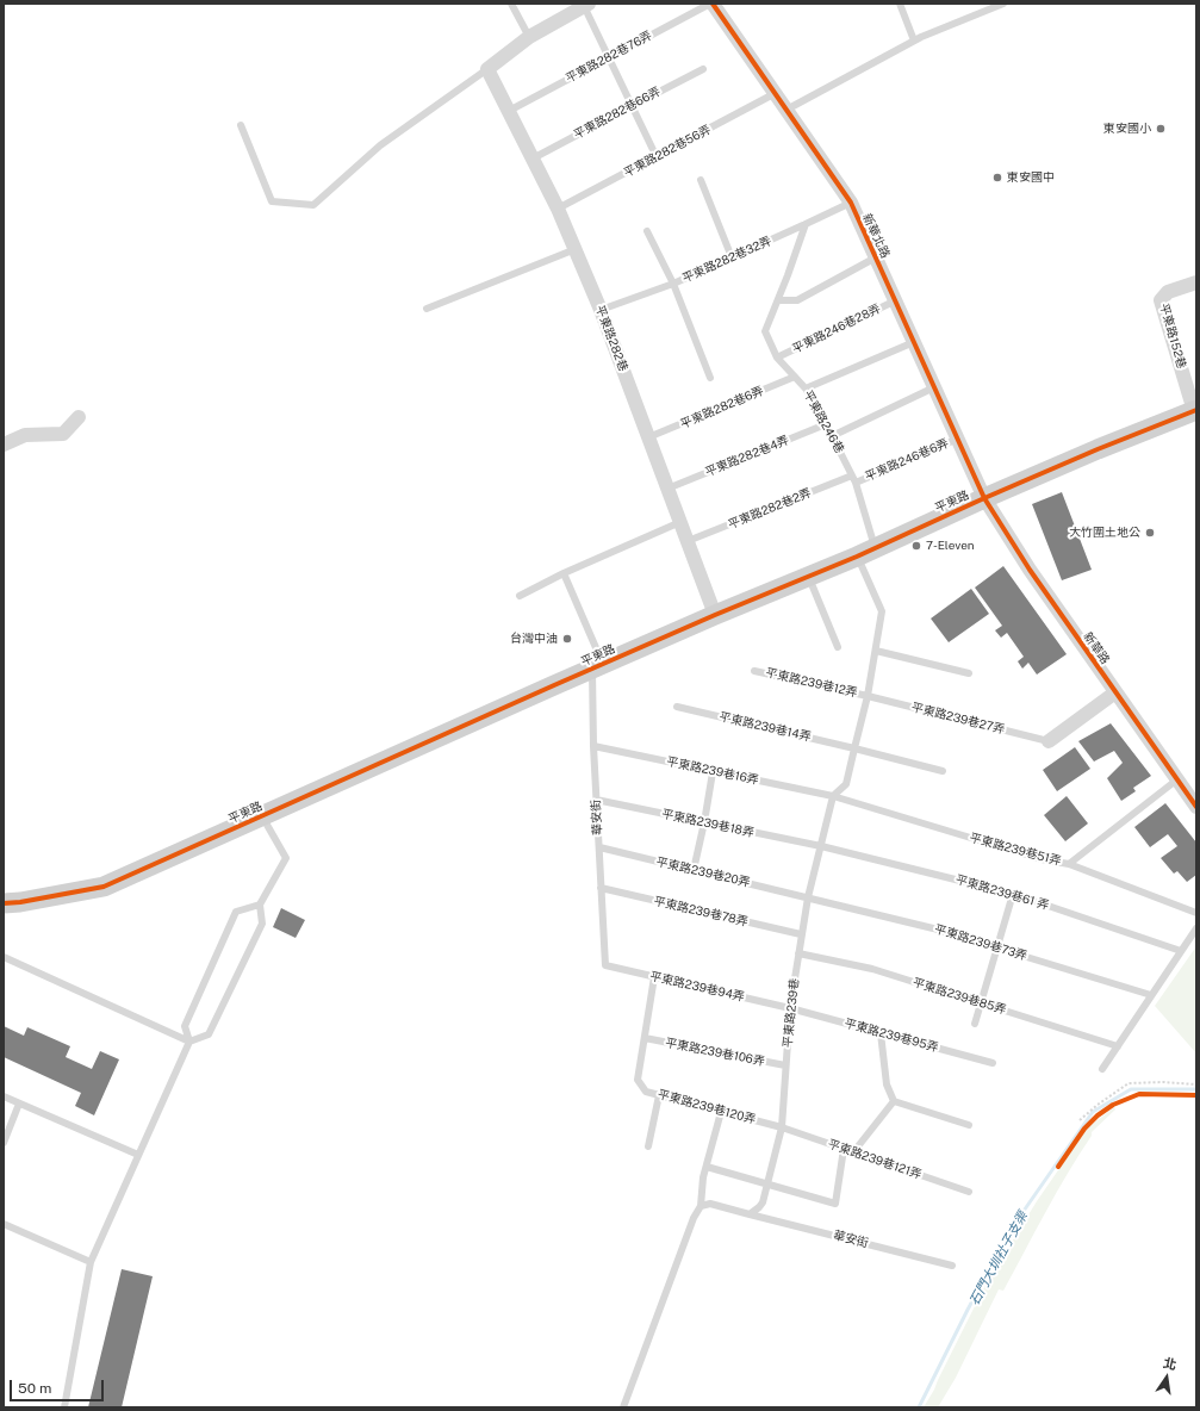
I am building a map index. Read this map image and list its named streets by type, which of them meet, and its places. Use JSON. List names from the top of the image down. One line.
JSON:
{"streets":{"street":["新華北路","平東路152巷","平東路282巷","平東路","新華路"],"lane":["平東路282巷76弄","平東路282巷66弄","平東路282巷56弄","平東路282巷32弄","平東路246巷28弄","平東路282巷6弄","平東路246巷","平東路282巷4弄","平東路246巷6弄","平東路282巷2弄","平東路239巷12弄","平東路239巷27弄","平東路239巷14弄","平東路239巷16弄","華安街","平東路239巷18弄","平東路239巷51弄","平東路239巷20弄","平東路239巷61 弄","平東路239巷78弄","平東路239巷73弄","平東路239巷94弄","平東路239巷85弄","平東路239巷","平東路239巷95弄","平東路239巷106弄","平東路239巷120弄","平東路239巷121弄"]},"crossings":[["平東路282巷76弄","新華北路"],["平東路282巷76弄","平東路282巷"],["平東路282巷66弄","平東路282巷"],["平東路282巷56弄","新華北路"],["平東路282巷56弄","平東路282巷"],["新華北路","平東路282巷32弄"],["新華北路","平東路246巷28弄"],["新華北路","平東路246巷6弄"],["新華北路","平東路"],["新華北路","新華路"],["平東路282巷32弄","平東路282巷"],["平東路282巷32弄","平東路246巷"],["平東路246巷28弄","平東路246巷"],["平東路152巷","平東路"],["平東路282巷","平東路282巷6弄"],["平東路282巷","平東路282巷4弄"],["平東路282巷","平東路"],["平東路282巷","平東路282巷2弄"],["平東路282巷6弄","平東路246巷"],["平東路246巷","平東路282巷4弄"],["平東路246巷","平東路246巷6弄"],["平東路246巷","平東路"],["平東路246巷","平東路282巷2弄"],["平東路246巷","平東路239巷"],["平東路246巷6弄","平東路282巷2弄"],["平東路","新華路"],["平東路","華安街"],["平東路","平東路239巷"],["平東路239巷12弄","平東路239巷27弄"],["平東路239巷12弄","平東路239巷"],["平東路239巷27弄","平東路239巷"],["平東路239巷14弄","平東路239巷"],["平東路239巷16弄","華安街"],["平東路239巷16弄","平東路239巷51弄"],["平東路239巷16弄","平東路239巷"],["華安街","平東路239巷18弄"],["華安街","平東路239巷20弄"],["華安街","平東路239巷78弄"],["華安街","平東路239巷94弄"],["華安街","平東路239巷"],["平東路239巷18弄","平東路239巷61 弄"],["平東路239巷18弄","平東路239巷"],["平東路239巷51弄","平東路239巷"],["平東路239巷20弄","平東路239巷73弄"],["平東路239巷20弄","平東路239巷"],["平東路239巷61 弄","平東路239巷"],["平東路239巷78弄","平東路239巷"],["平東路239巷73弄","平東路239巷"],["平東路239巷94弄","平東路239巷"],["平東路239巷94弄","平東路239巷95弄"],["平東路239巷85弄","平東路239巷"],["平東路239巷","平東路239巷95弄"],["平東路239巷","平東路239巷106弄"],["平東路239巷","平東路239巷120弄"],["平東路239巷","平東路239巷121弄"],["平東路239巷106弄","平東路239巷120弄"],["平東路239巷120弄","平東路239巷121弄"]],"water":["石門大圳社子支渠"],"places":["東安國小","東安國中","大竹圍土地公","7-Eleven","台灣中油"],"scale_bar":"50 m","north":"top"}
